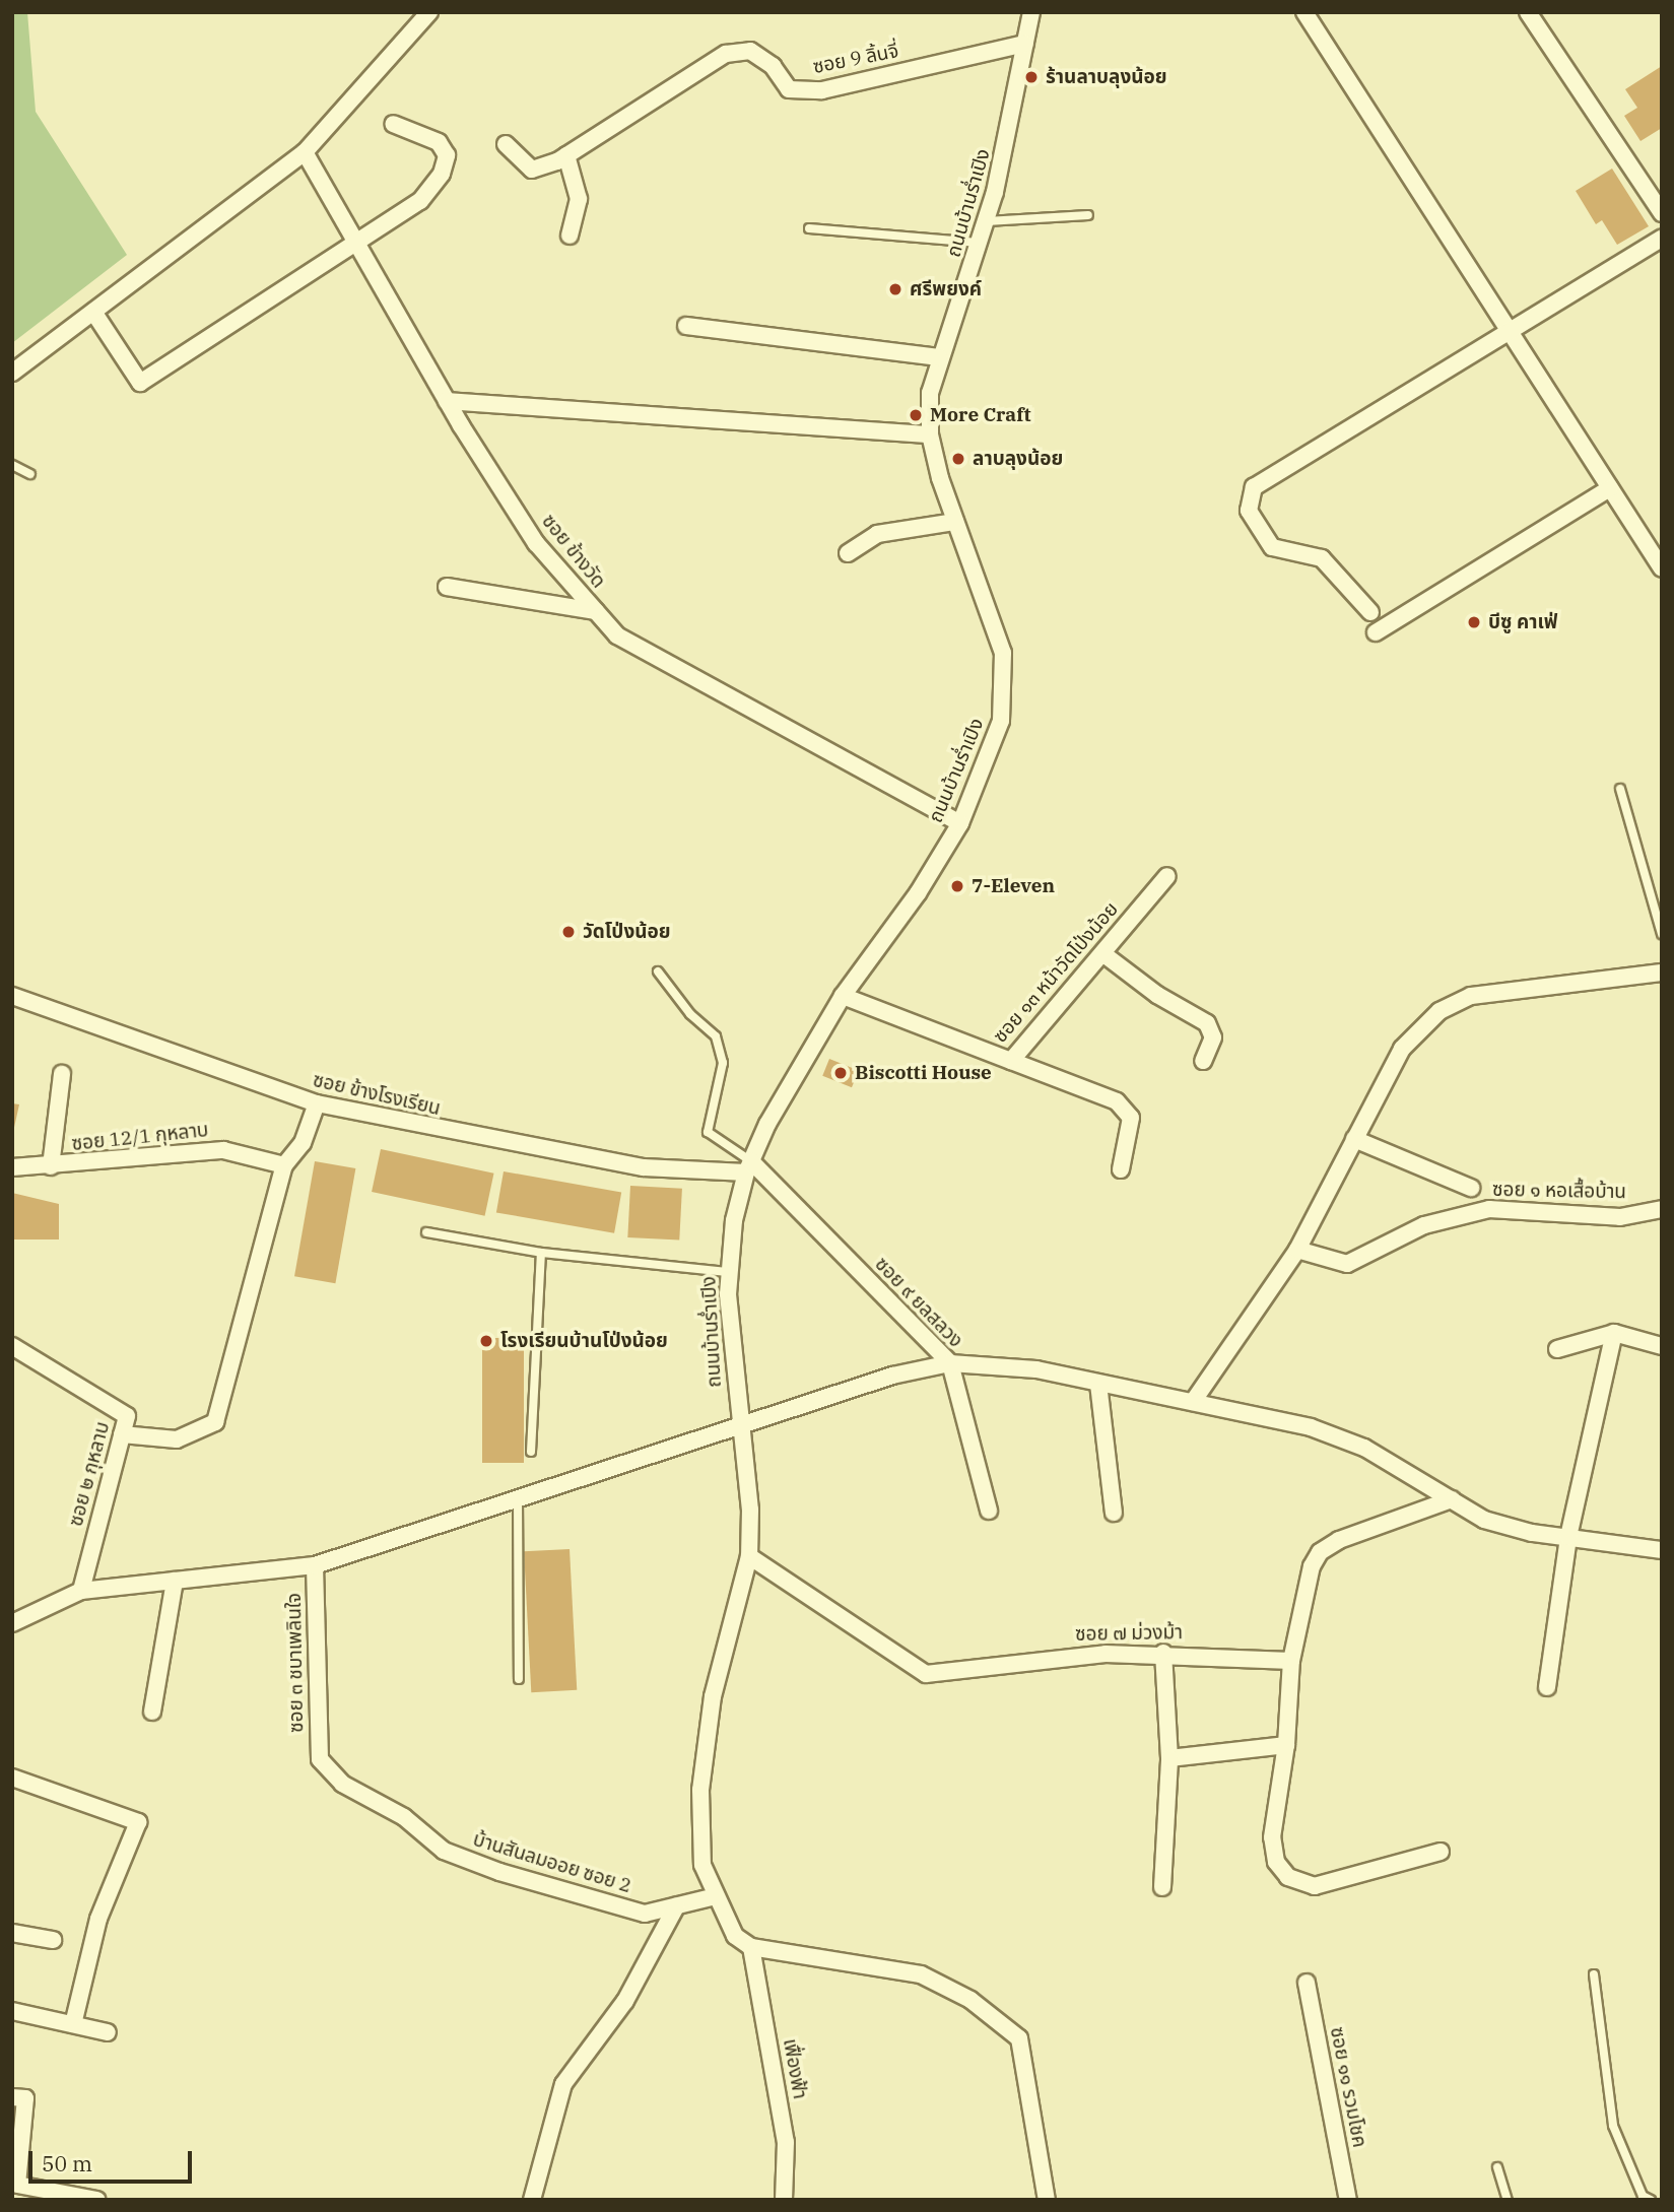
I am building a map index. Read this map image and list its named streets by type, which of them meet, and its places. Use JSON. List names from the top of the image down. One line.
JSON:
{"streets":{"street":["ซอย 9 ลิ้นจี่","ถนนบ้านร่ำเปิง","ซอย ข้างวัด","ซอย ๑๓ หน้าวัดโป่งน้อย","ซอย ข้างโรงเรียน","ซอย 12/1 กุหลาบ","ซอย ๑ หอเสื้อบ้าน","ซอย ๙ ยลสลวง","ซอย ๒ กุหลาบ","ซอย ๗ ม่วงม้า","ซอย ๓ ชบาเพลินใจ","บ้านสันลมออย ซอย 2","เฟื่องฟ้า","ซอย ๑๑ รวมโชค"]},"crossings":[["ซอย 9 ลิ้นจี่","ถนนบ้านร่ำเปิง"],["ถนนบ้านร่ำเปิง","ซอย ข้างวัด"],["ถนนบ้านร่ำเปิง","ซอย ๑๓ หน้าวัดโป่งน้อย"],["ถนนบ้านร่ำเปิง","ซอย ข้างโรงเรียน"],["ถนนบ้านร่ำเปิง","ซอย ๙ ยลสลวง"],["ถนนบ้านร่ำเปิง","ซอย ๗ ม่วงม้า"],["ถนนบ้านร่ำเปิง","บ้านสันลมออย ซอย 2"],["ถนนบ้านร่ำเปิง","เฟื่องฟ้า"],["ซอย ข้างโรงเรียน","ซอย ๙ ยลสลวง"],["ซอย ๓ ชบาเพลินใจ","บ้านสันลมออย ซอย 2"]],"places":["ร้านลาบลุงน้อย","ศรีพยงค์","More Craft","ลาบลุงน้อย","บีซู คาเฟ่","7-Eleven","วัดโป่งน้อย","Biscotti House","โรงเรียนบ้านโป่งน้อย"],"scale_bar":"50 m"}
